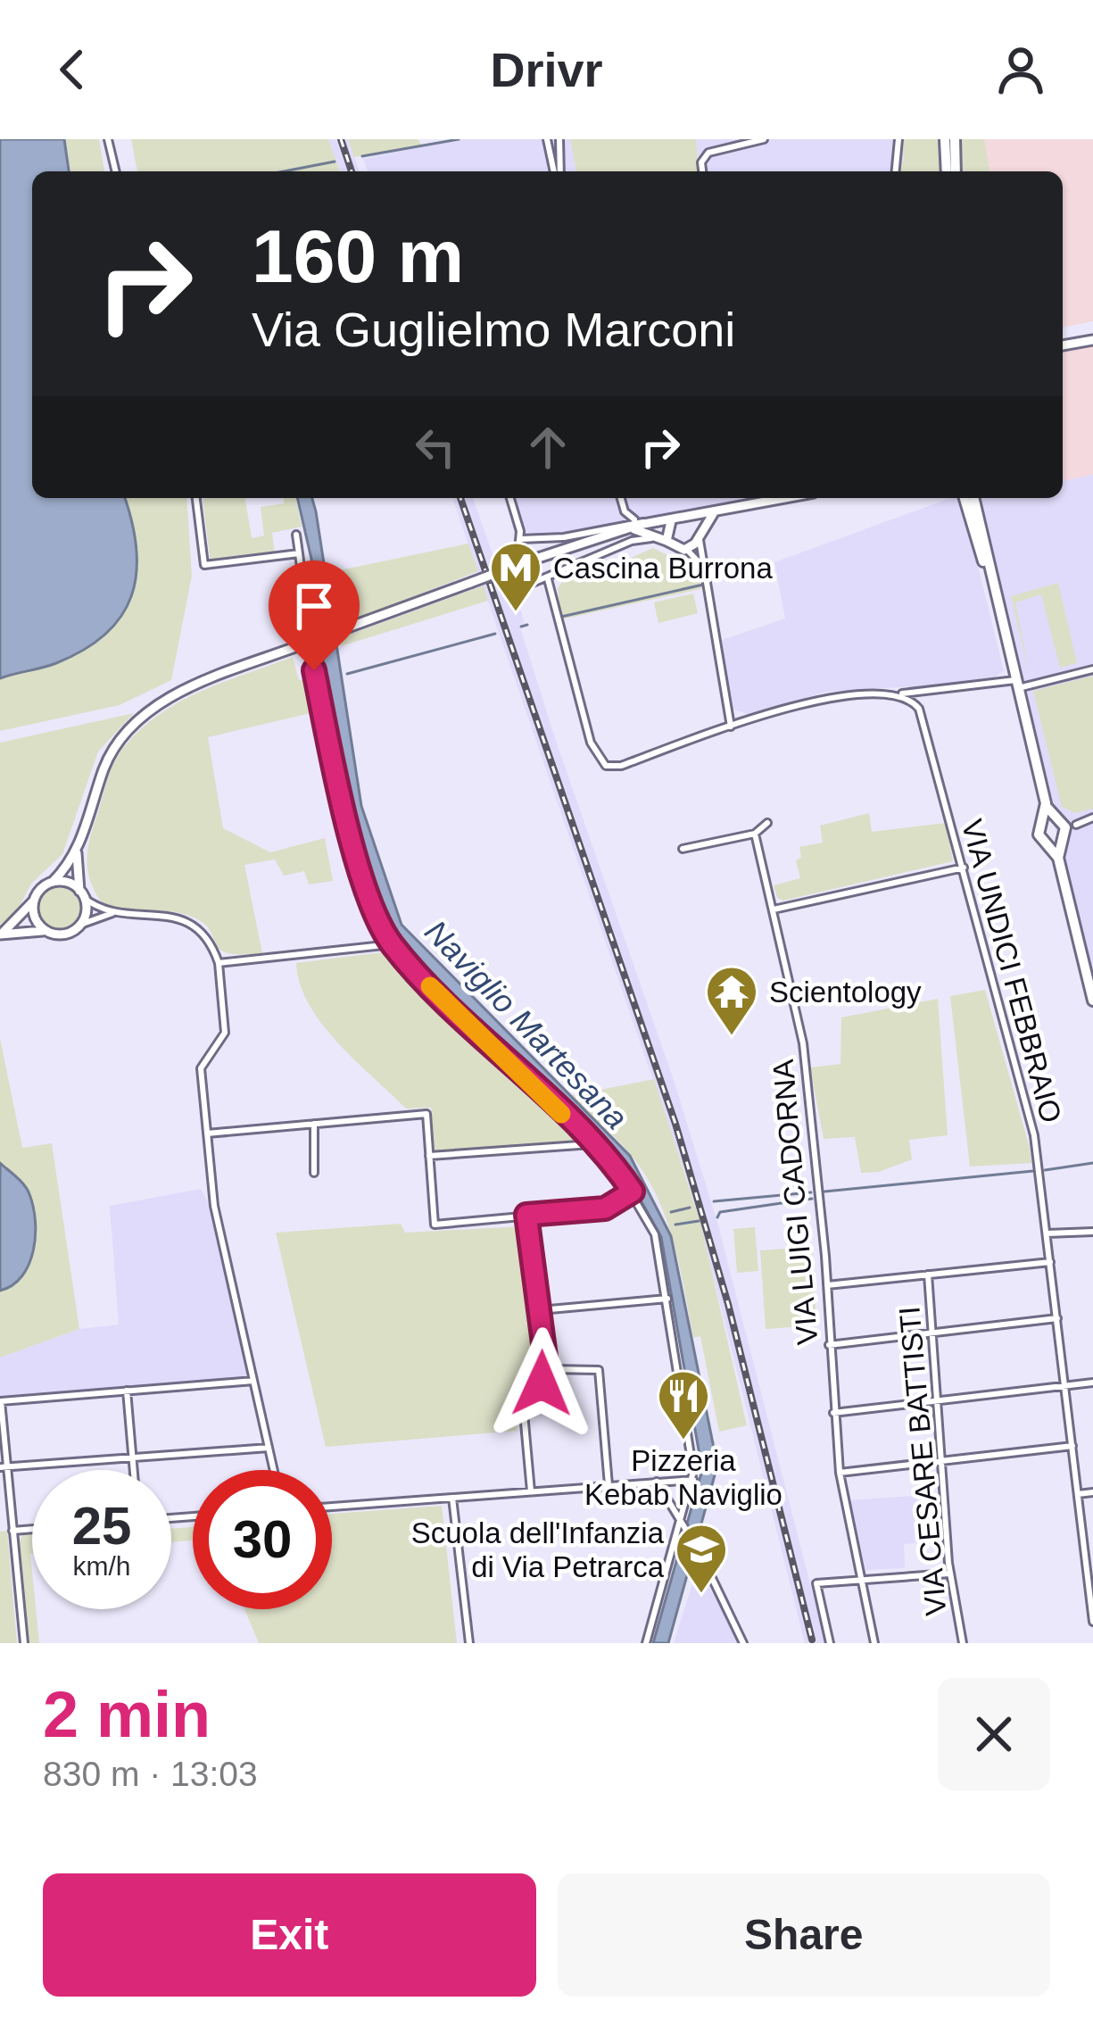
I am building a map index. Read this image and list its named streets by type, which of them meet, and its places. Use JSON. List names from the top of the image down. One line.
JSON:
{"streets":{"street":["VIA UNDICI FEBBRAIO","VIA LUIGI CADORNA","VIA CESARE BATTISTI"]},"water":["Naviglio Martesana"],"places":{"metro station":["Cascina Burrona"],"temple":["Scientology"],"restaurant":["Pizzeria Kebab Naviglio"],"school or university":["Scuola dell'Infanzia di Via Petrarca"]},"page":{"header":"Drivr","turn":["160 m","Via Guglielmo Marconi"],"speed":"25 km/h","limit":"30","heading":["2 min","830 m · 13:03"],"buttons":["Exit","Share"]}}
